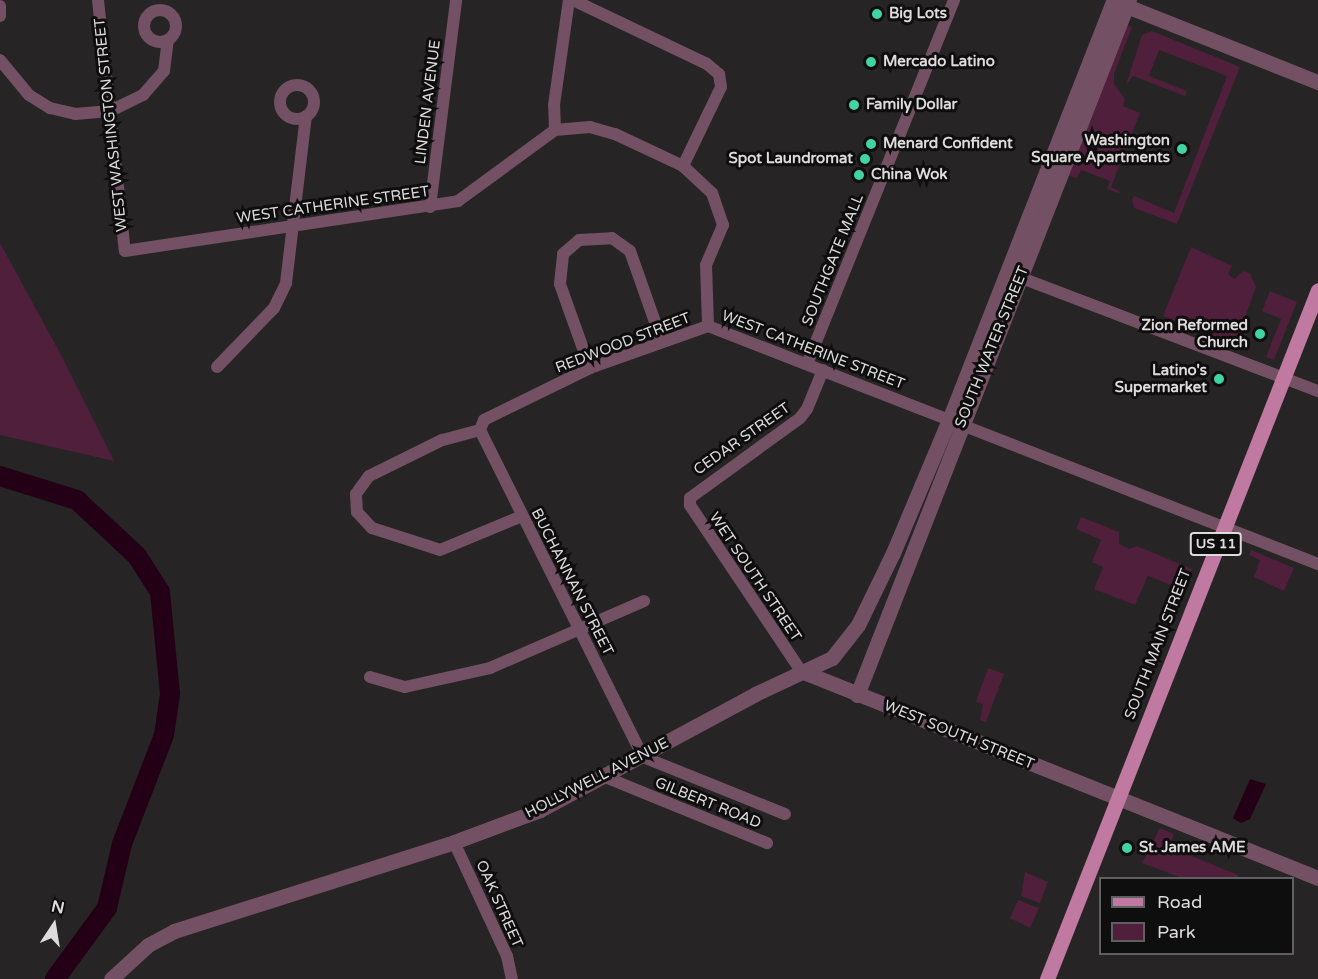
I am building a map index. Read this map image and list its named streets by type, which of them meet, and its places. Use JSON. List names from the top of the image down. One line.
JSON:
{"streets":{"main road":["US 11","SOUTH MAIN STREET"],"street":["LINDEN AVENUE","WEST WASHINGTON STREET","WEST CATHERINE STREET","SOUTHGATE MALL","REDWOOD STREET","SOUTH WATER STREET","CEDAR STREET","WET SOUTH STREET","BUCHANNAN STREET","WEST SOUTH STREET","HOLLYWELL AVENUE","GILBERT ROAD","OAK STREET"]},"crossings":[["LINDEN AVENUE","WEST CATHERINE STREET"],["WEST WASHINGTON STREET","WEST CATHERINE STREET"],["WEST CATHERINE STREET","SOUTHGATE MALL"],["WEST CATHERINE STREET","REDWOOD STREET"],["WEST CATHERINE STREET","SOUTH WATER STREET"],["WEST CATHERINE STREET","CEDAR STREET"],["WEST CATHERINE STREET","SOUTH MAIN STREET"],["WEST CATHERINE STREET","HOLLYWELL AVENUE"],["REDWOOD STREET","BUCHANNAN STREET"],["SOUTH WATER STREET","WEST SOUTH STREET"],["SOUTH WATER STREET","HOLLYWELL AVENUE"],["CEDAR STREET","WET SOUTH STREET"],["WET SOUTH STREET","WEST SOUTH STREET"],["WET SOUTH STREET","HOLLYWELL AVENUE"],["BUCHANNAN STREET","HOLLYWELL AVENUE"],["SOUTH MAIN STREET","WEST SOUTH STREET"],["WEST SOUTH STREET","HOLLYWELL AVENUE"],["HOLLYWELL AVENUE","GILBERT ROAD"],["HOLLYWELL AVENUE","OAK STREET"]],"places":["Big Lots","Mercado Latino","Family Dollar","Menard Confident","Washington Square Apartments","Spot Laundromat","China Wok","Zion Reformed Church","Latino's Supermarket","St. James AME"],"legend":["Road","Park"],"north":"top"}
